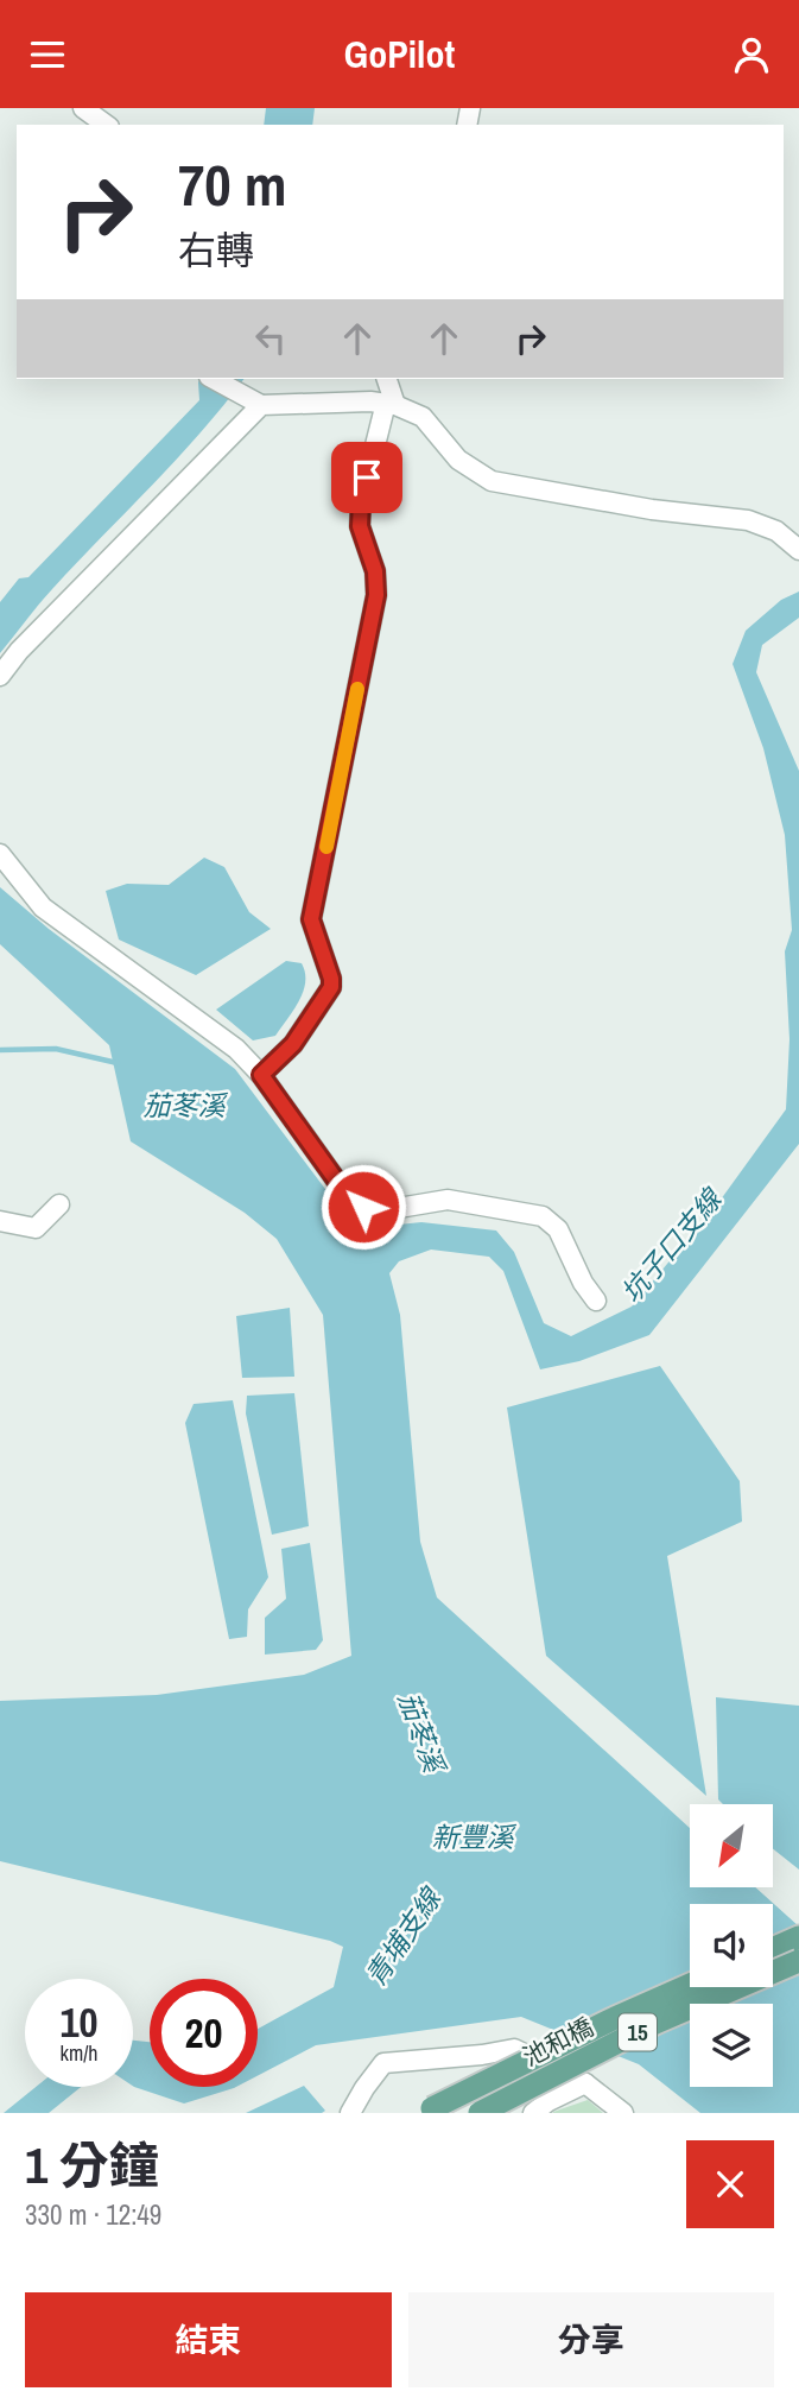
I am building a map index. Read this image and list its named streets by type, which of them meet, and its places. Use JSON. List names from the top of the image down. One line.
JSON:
{"streets":{"main road":["15","池和橋"]},"water":["茄苳溪","坑子口支線","新豐溪","青埔支線"],"north":"bottom left","page":{"header":"GoPilot","turn":["70 m","右轉"],"speed":"10 km/h","limit":"20","heading":["1 分鐘","330 m · 12:49"],"buttons":["結束","分享"]}}
